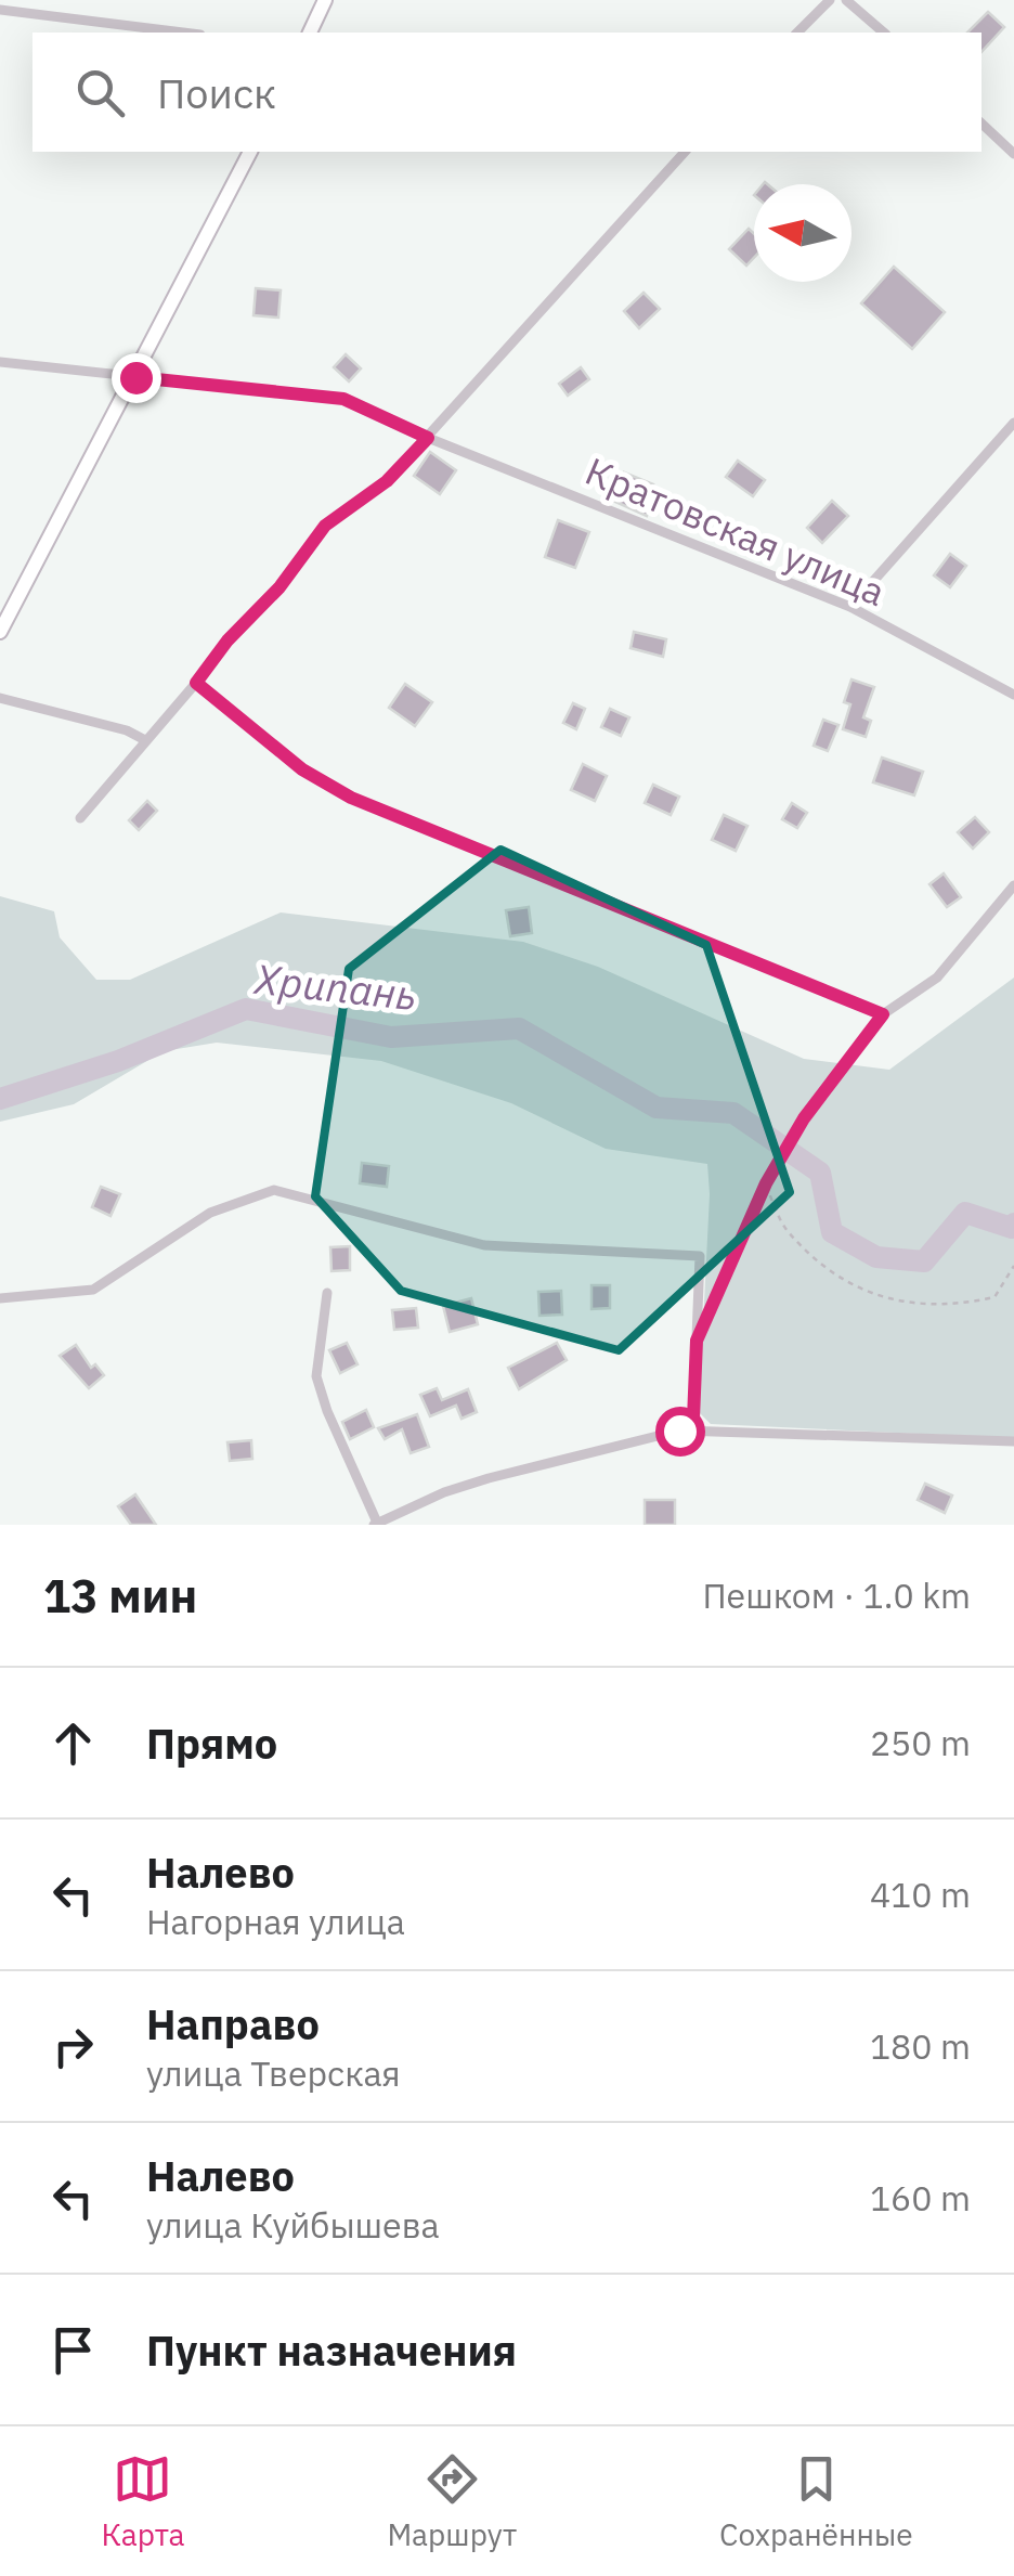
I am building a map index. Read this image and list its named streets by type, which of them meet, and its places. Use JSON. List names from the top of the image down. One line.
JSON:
{"streets":{"street":["Кратовская улица"]},"water":["Хрипань"],"north":"left","page":{"search":"Поиск","heading":["13 мин","Пешком · 1.0 km"],"list":[["Прямо","250 m"],["Налево","Нагорная улица","410 m"],["Направо","улица Тверская","180 m"],["Налево","улица Куйбышева","160 m"],"Пункт назначения"],"nav":["Карта","Маршрут","Сохранённые"]}}
